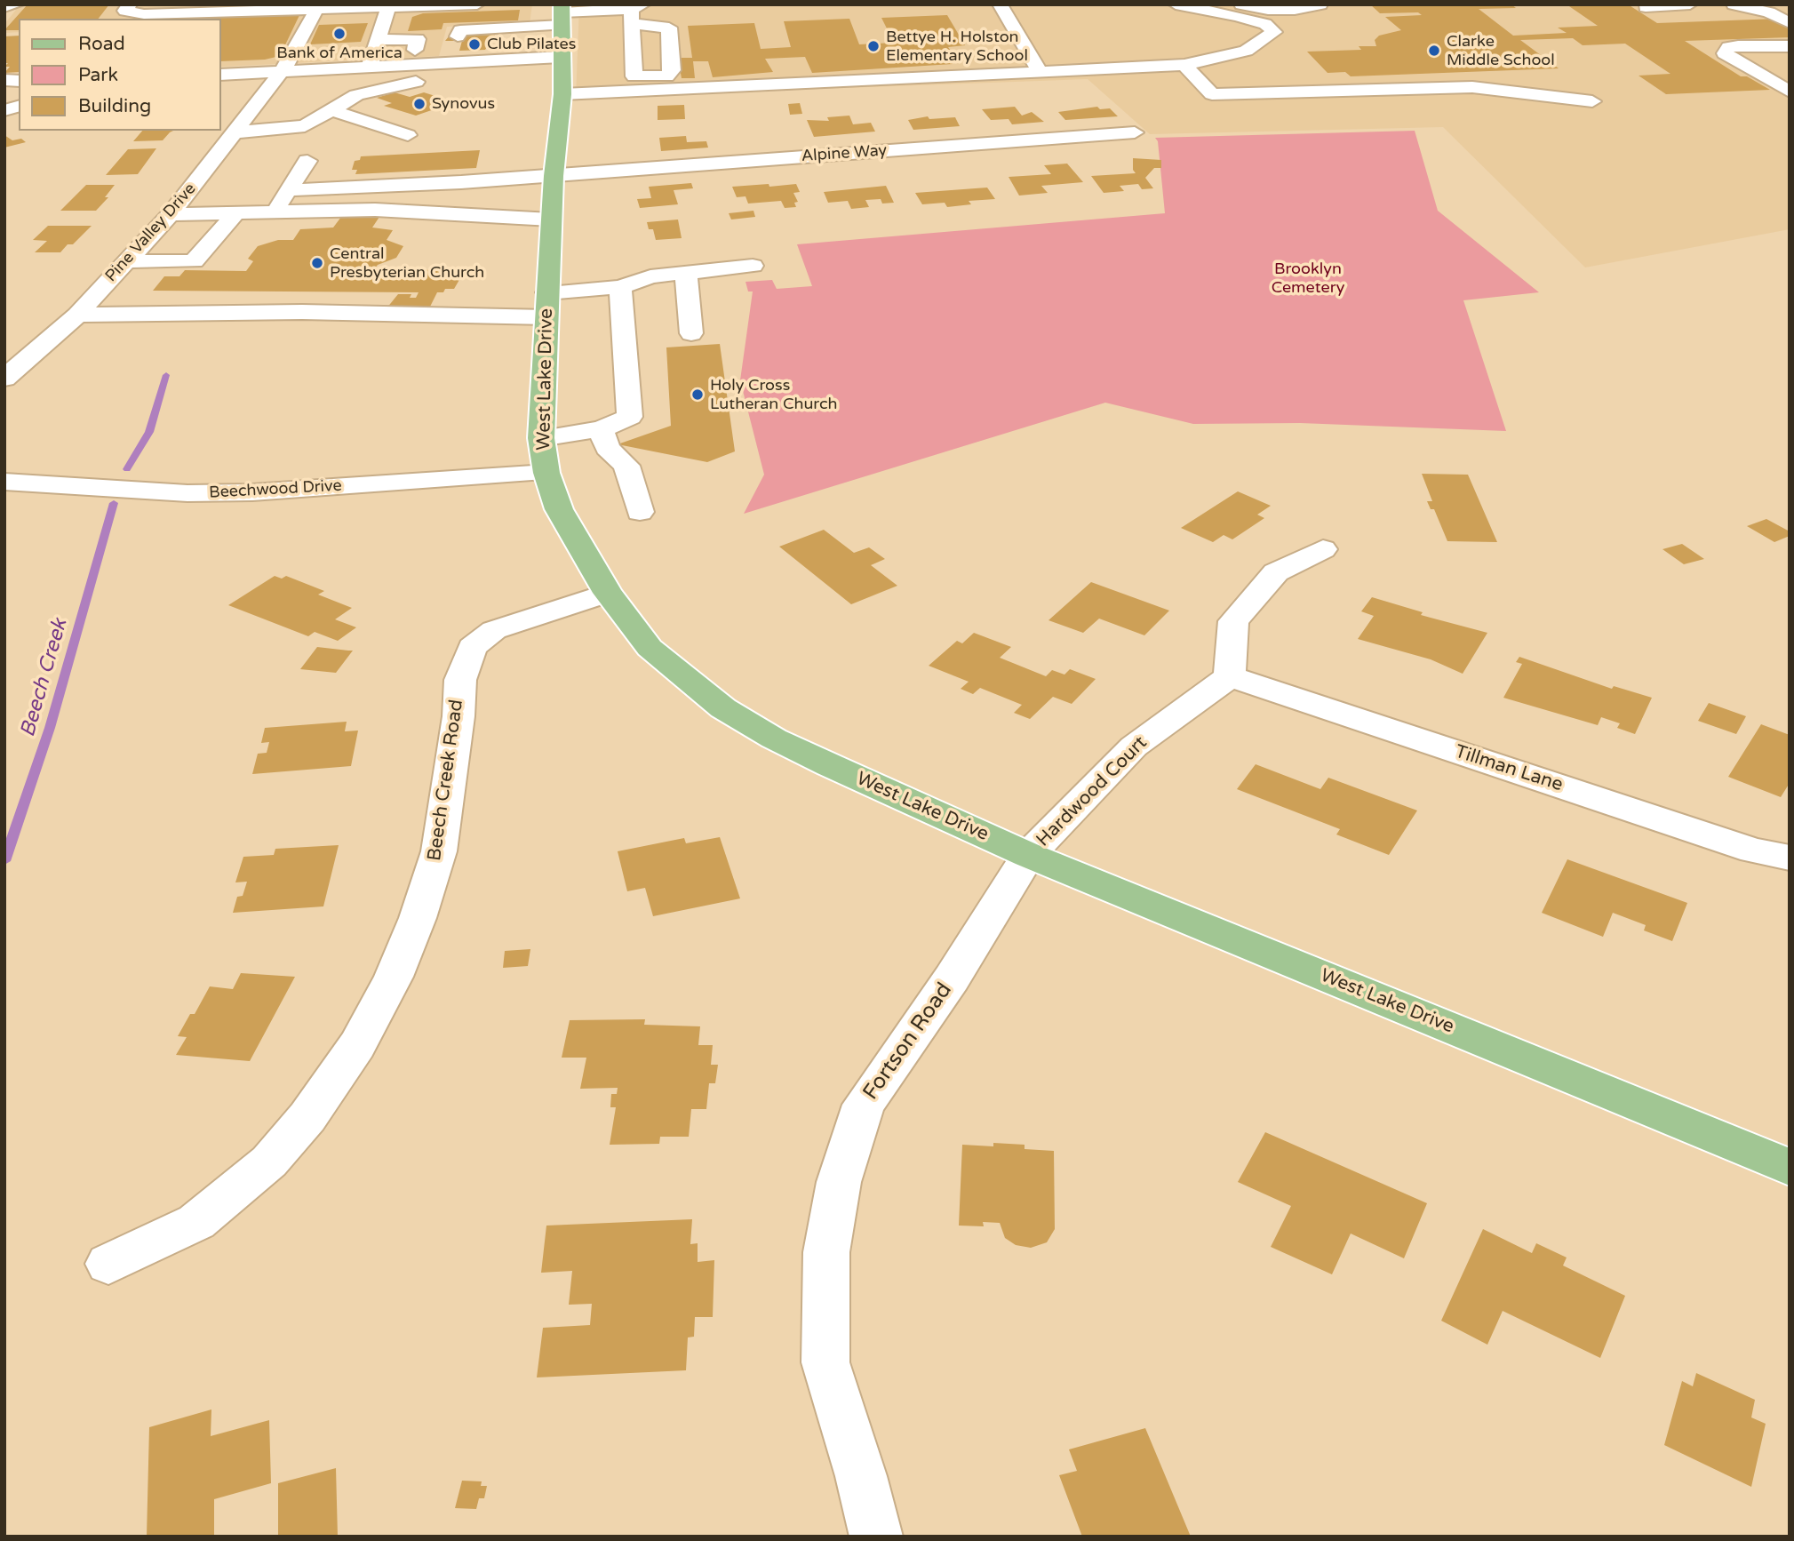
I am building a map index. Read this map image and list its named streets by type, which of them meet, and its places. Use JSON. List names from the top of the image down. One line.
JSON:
{"streets":{"main road":["West Lake Drive"],"street":["Alpine Way","Pine Valley Drive","Beechwood Drive","Tillman Lane","Beech Creek Road","Hardwood Court","Fortson Road"]},"crossings":[["Alpine Way","West Lake Drive"],["West Lake Drive","Beechwood Drive"],["West Lake Drive","Beech Creek Road"],["West Lake Drive","Hardwood Court"],["West Lake Drive","Fortson Road"],["Tillman Lane","Hardwood Court"],["Hardwood Court","Fortson Road"]],"water":["Beech Creek"],"parks":["Brooklyn Cemetery"],"places":["Bank of America","Club Pilates","Bettye H. Holston Elementary School","Clarke Middle School","Synovus","Central Presbyterian Church","Holy Cross Lutheran Church"],"legend":["Road","Park","Building"]}
